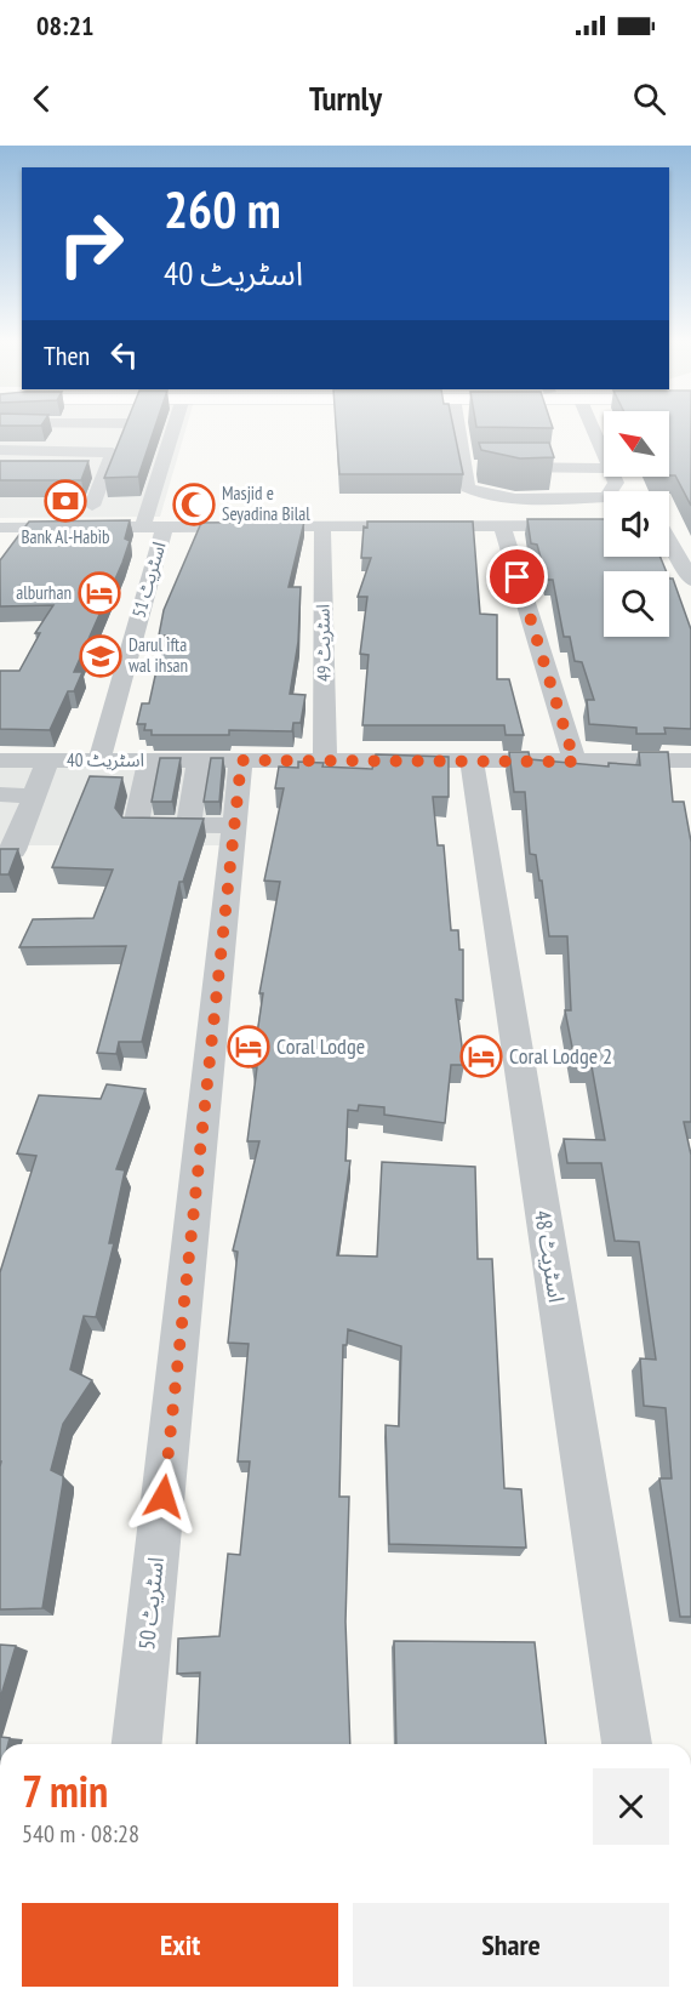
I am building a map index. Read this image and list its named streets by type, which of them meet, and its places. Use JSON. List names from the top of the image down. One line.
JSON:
{"streets":{"street":["اسٹریٹ 51","اسٹریٹ 49","اسٹریٹ 40","اسٹریٹ 48","اسٹریٹ 50"]},"crossings":[["اسٹریٹ 51","اسٹریٹ 40"],["اسٹریٹ 49","اسٹریٹ 40"],["اسٹریٹ 40","اسٹریٹ 48"],["اسٹریٹ 40","اسٹریٹ 50"]],"places":{"bank":["Bank Al-Habib"],"mosque":["Masjid e Seyadina Bilal"],"hotel":["alburhan","Coral Lodge","Coral Lodge 2"],"school or university":["Darul ifta wal ihsan"]},"north":"top left","page":{"status":"08:21","header":"Turnly","turn":["260 m","اسٹریٹ 40"],"then":"Then","heading":["7 min","540 m · 08:28"],"buttons":["Exit","Share"]}}
